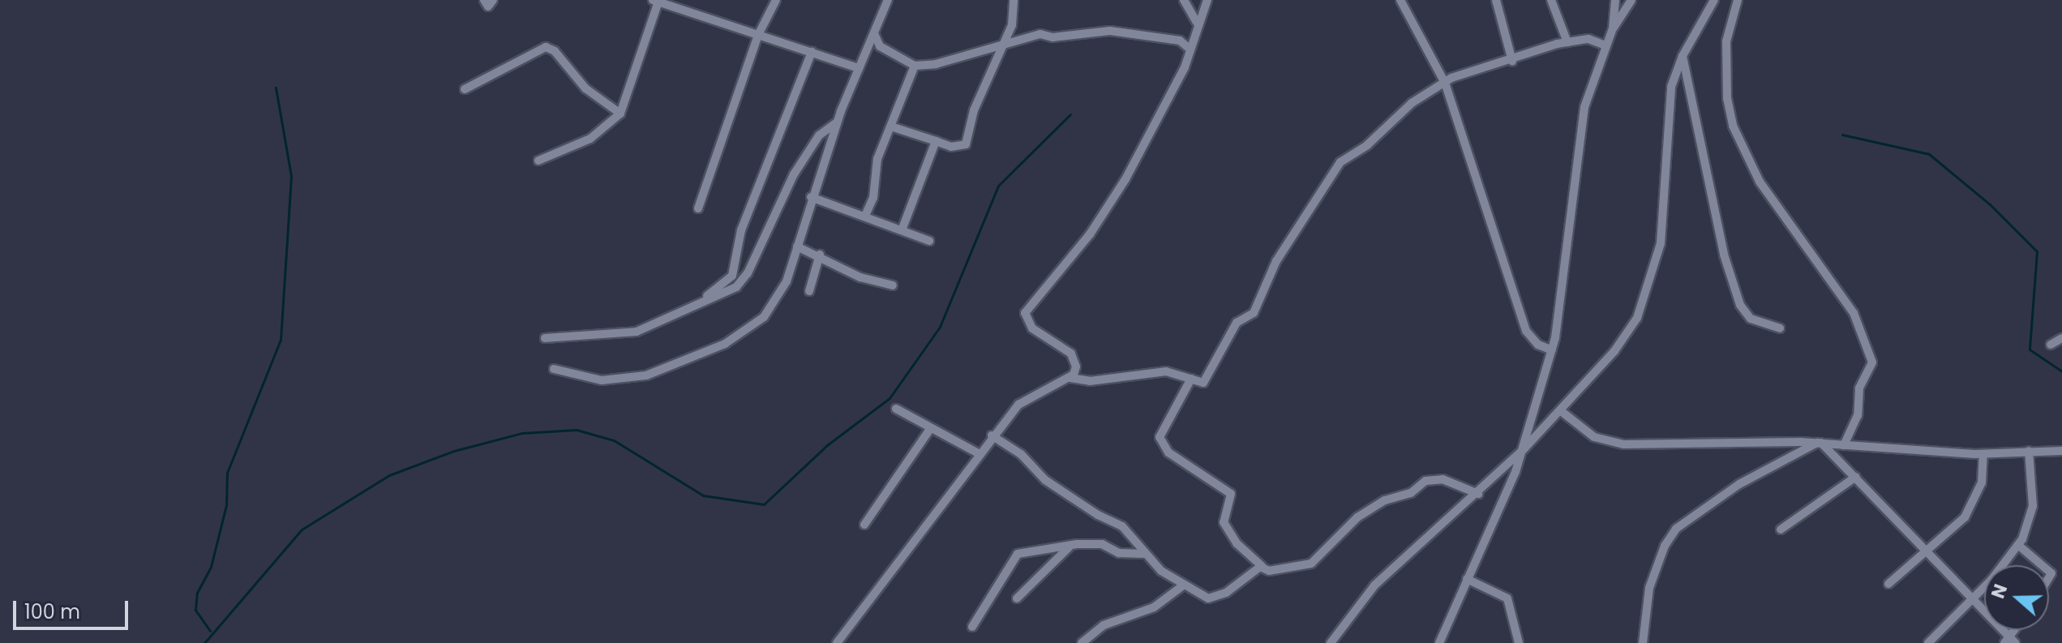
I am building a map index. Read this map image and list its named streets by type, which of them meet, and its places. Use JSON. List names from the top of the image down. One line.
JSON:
{"scale_bar":"100 m","north":"left"}
